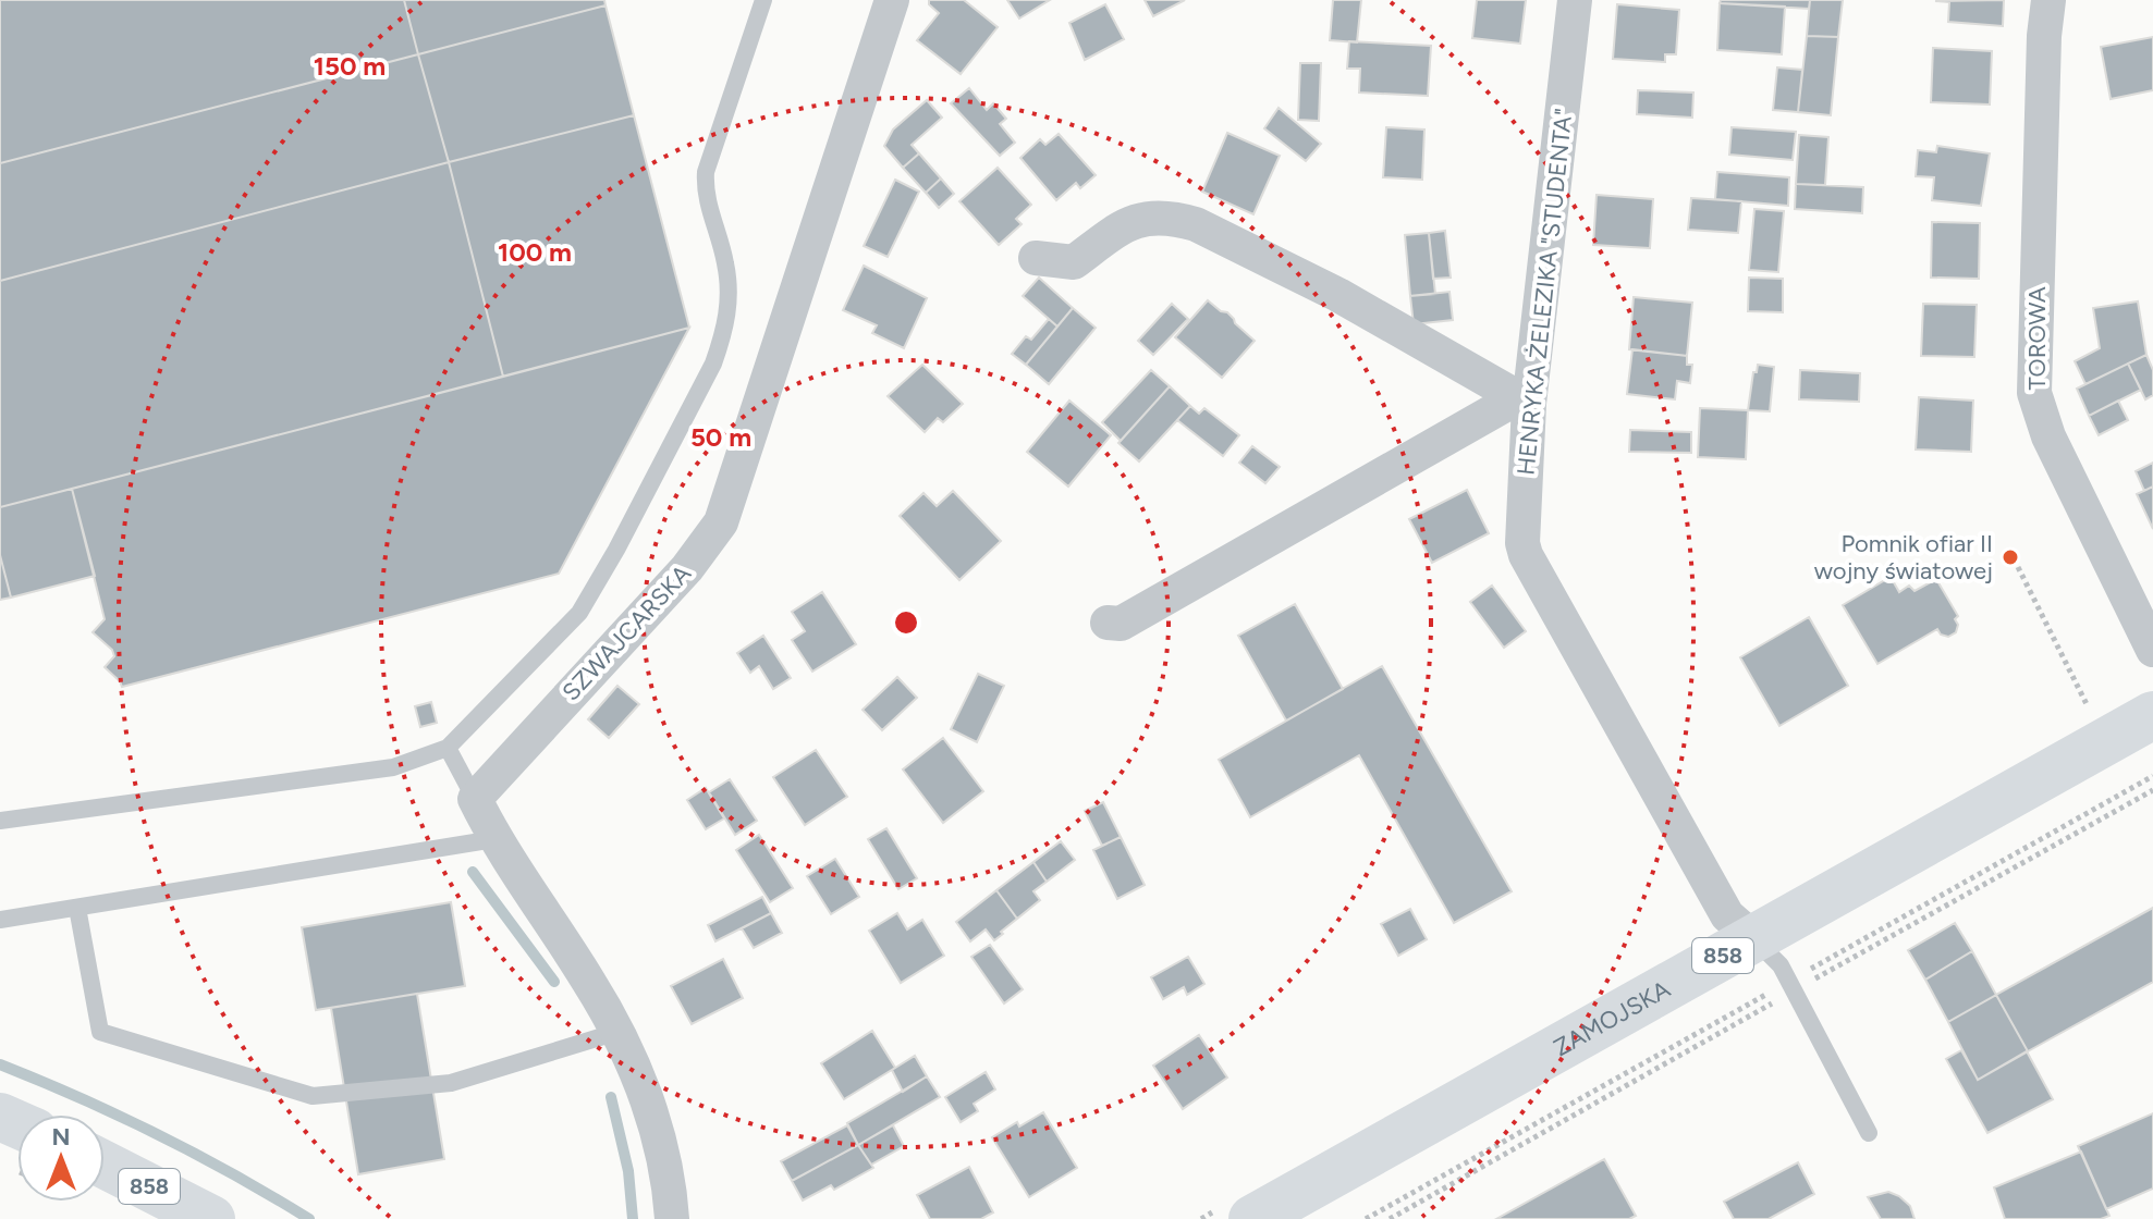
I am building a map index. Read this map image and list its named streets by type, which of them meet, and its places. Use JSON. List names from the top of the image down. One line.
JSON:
{"streets":{"main road":["858","ZAMOJSKA"],"street":["HENRYKA ŻELEZIKA \"STUDENTA\"","TOROWA","SZWAJCARSKA"]},"crossings":[["HENRYKA ŻELEZIKA \"STUDENTA\"","ZAMOJSKA"]],"places":["Pomnik ofiar II wojny światowej"],"north":"top","rings":["150 m","100 m","50 m"]}
